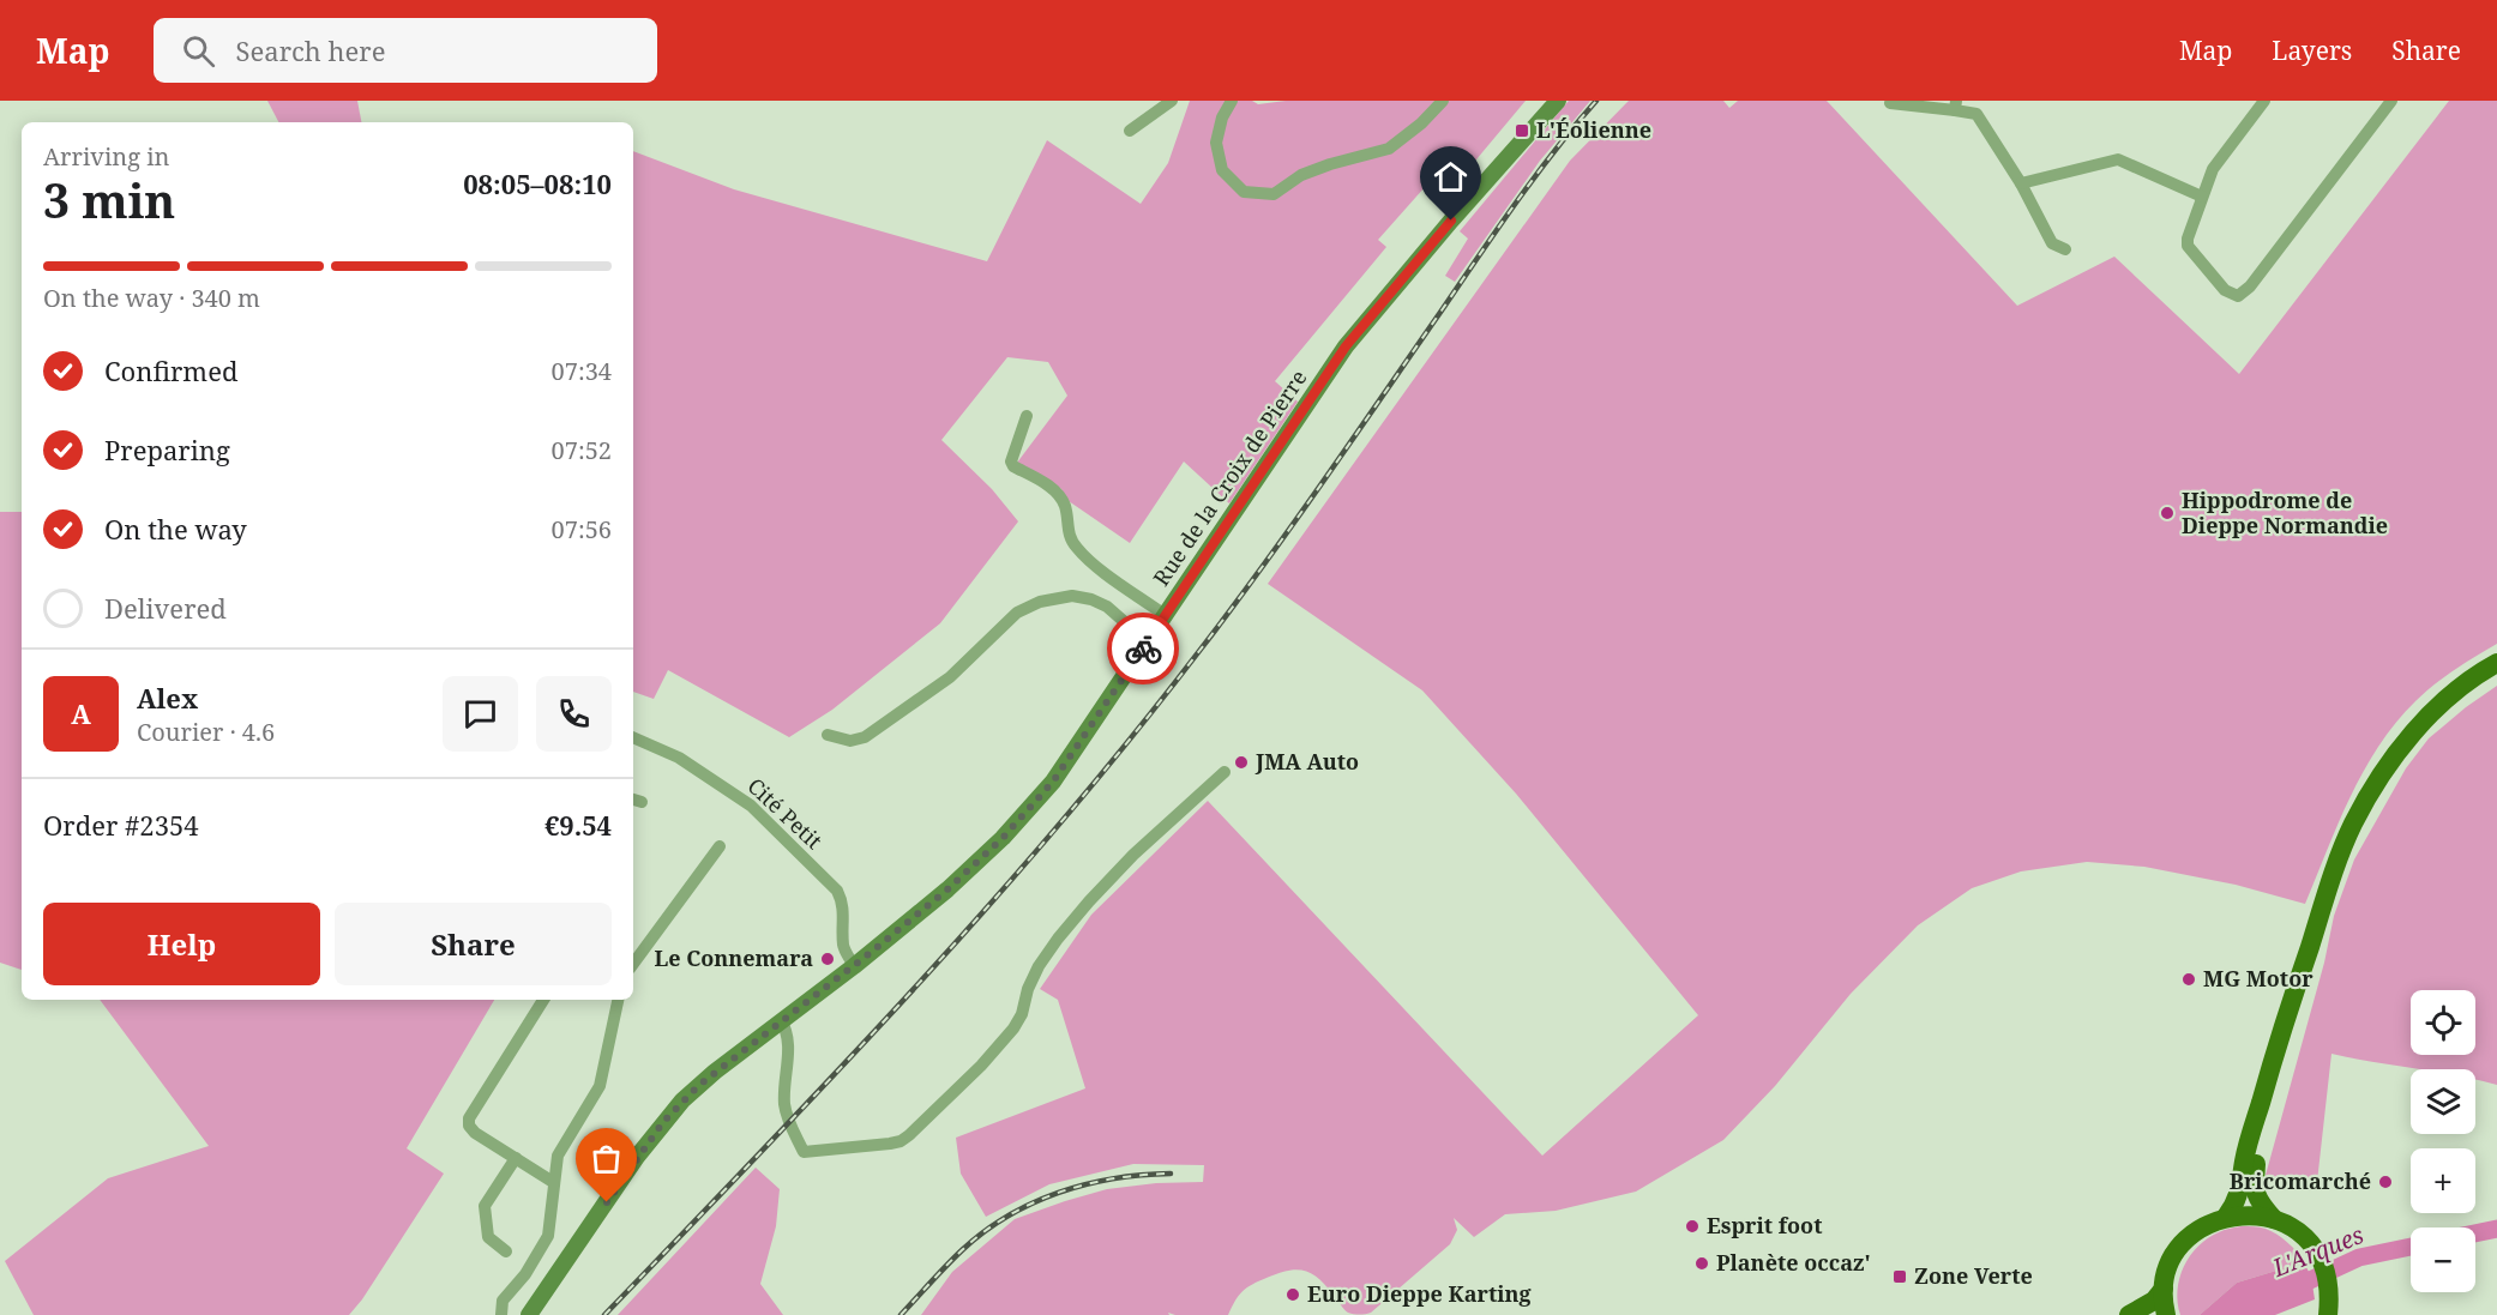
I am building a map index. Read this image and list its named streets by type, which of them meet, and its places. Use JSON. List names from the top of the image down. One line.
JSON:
{"streets":{"main road":["Rue de la Croix de Pierre"],"street":["Cité Petit"]},"crossings":[["Rue de la Croix de Pierre","Cité Petit"]],"water":["L'Arques"],"places":{"transit":["L'Éolienne","Zone Verte"],"other":["Hippodrome de Dieppe Normandie","JMA Auto","Le Connemara","MG Motor","Bricomarché","Esprit foot","Planète occaz'","Euro Dieppe Karting"]},"page":{"header":"Map","search":"Search here","nav":["Map","Layers","Share"],"heading":["3 min","Arriving in","08:05–08:10"],"panel":["Alex","Courier · 4.6","Order #2354","€9.54"],"bar":"On the way · 340 m","list":[["Confirmed","07:34"],["Preparing","07:52"],["On the way","07:56"],"Delivered"],"round":"A","buttons":["Help","Share"],"map_buttons":["+","−"]}}
